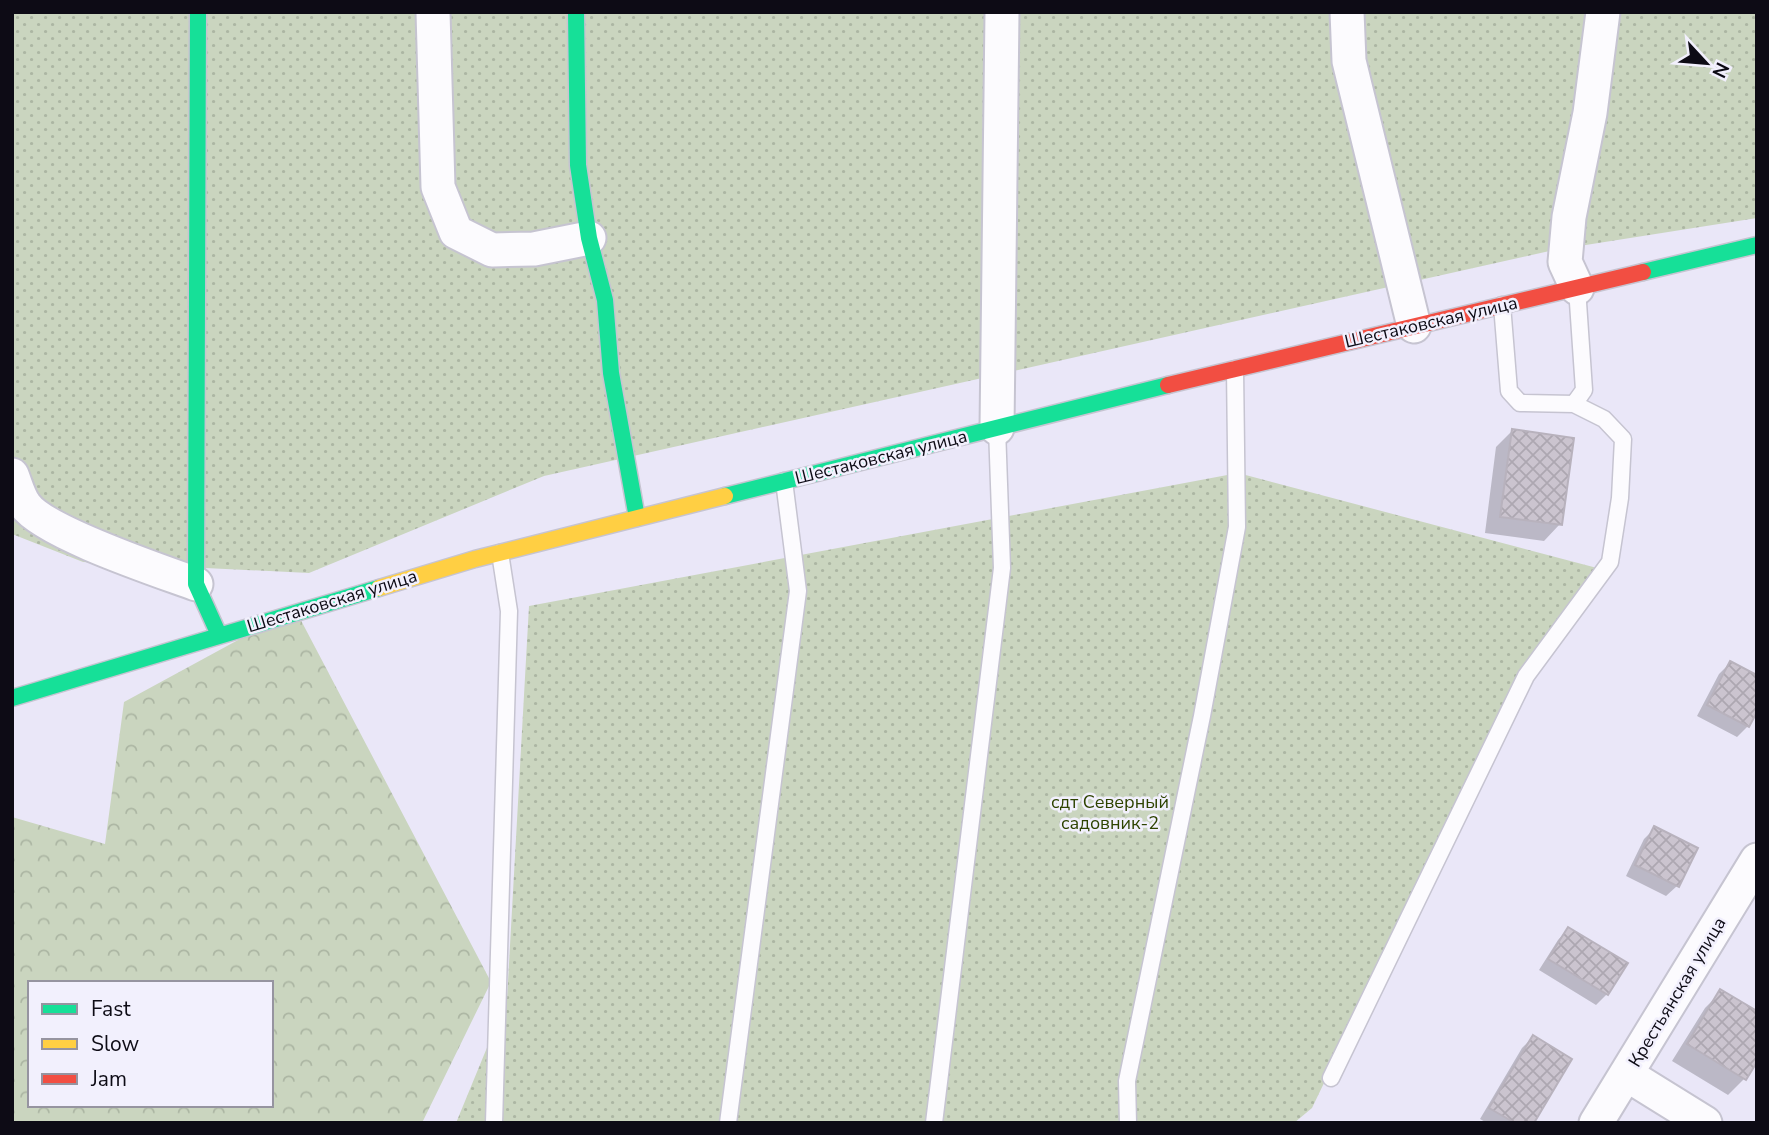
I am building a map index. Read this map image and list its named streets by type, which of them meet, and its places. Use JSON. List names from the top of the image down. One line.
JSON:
{"streets":{"main road":["Шестаковская улица"],"street":["Крестьянская улица"]},"parks":["сдт Северный садовник-2"],"legend":["Fast","Slow","Jam"],"north":"bottom right"}
